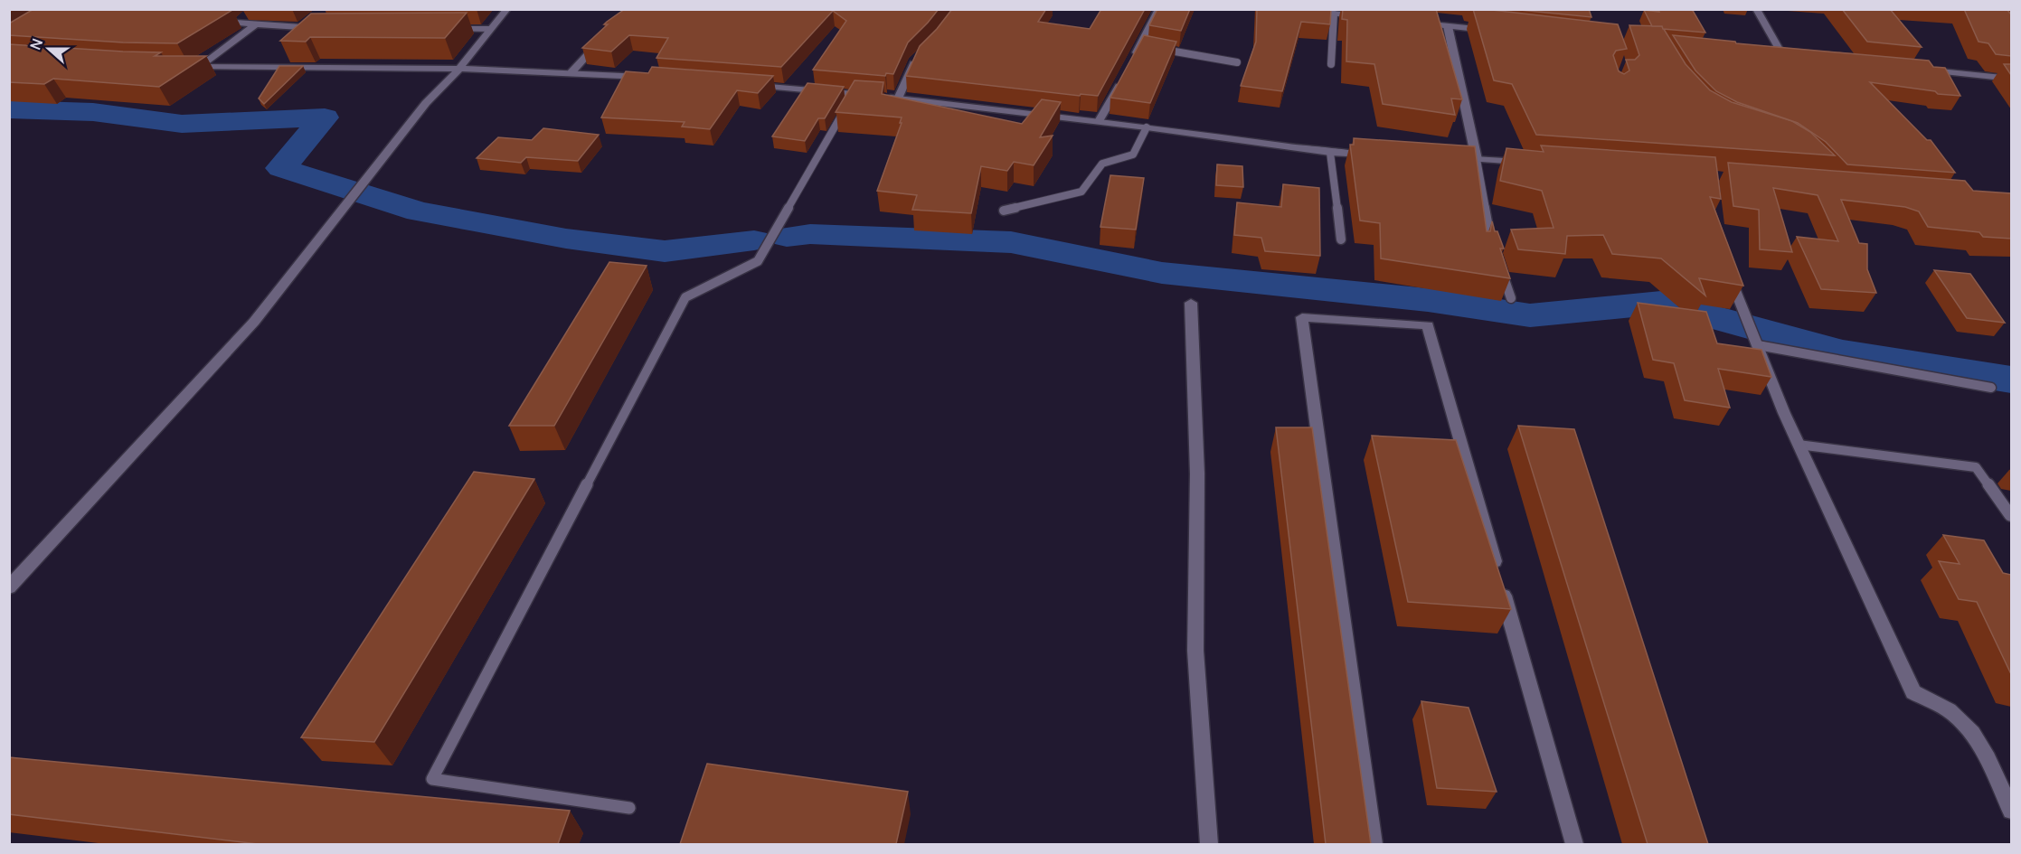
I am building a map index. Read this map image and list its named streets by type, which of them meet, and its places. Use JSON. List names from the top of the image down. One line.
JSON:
{"north":"left"}
